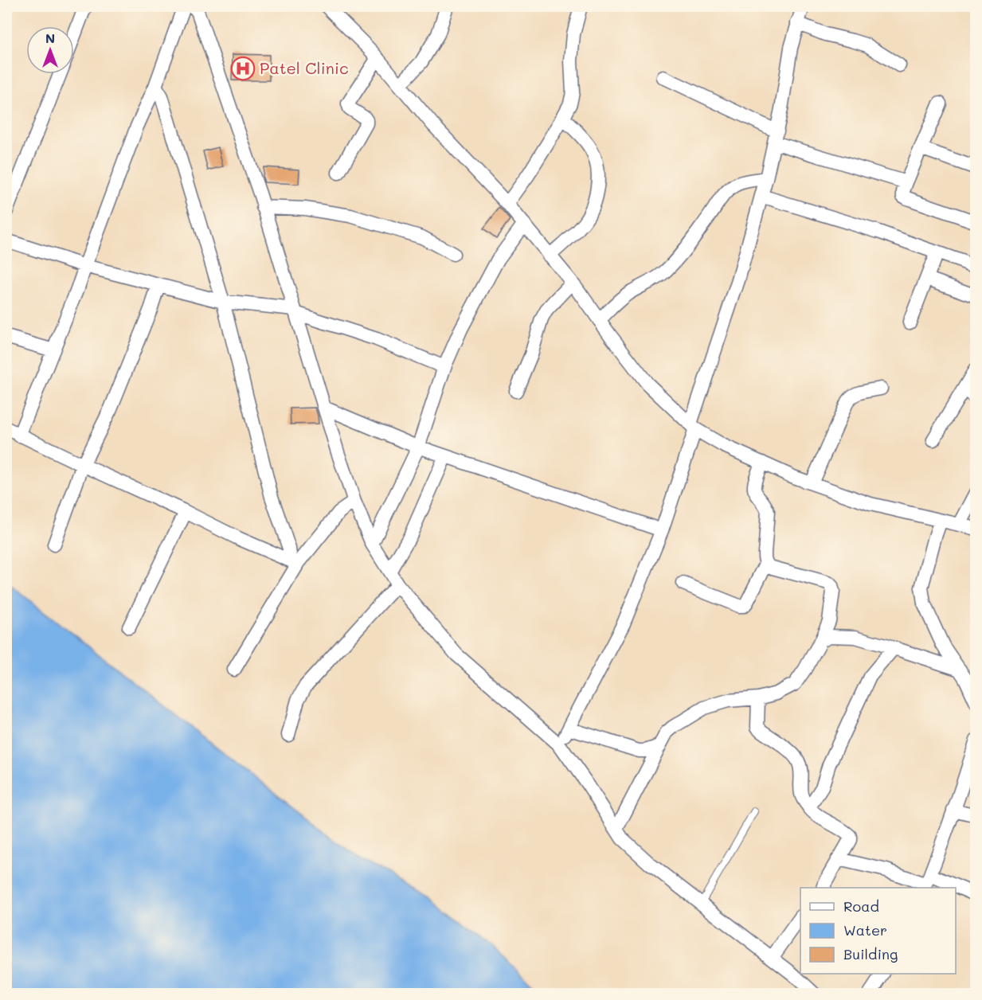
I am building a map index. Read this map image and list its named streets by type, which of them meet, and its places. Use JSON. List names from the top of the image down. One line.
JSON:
{"places":{"hospital":["Patel Clinic"]},"legend":["Road","Water","Building"],"north":"top"}
